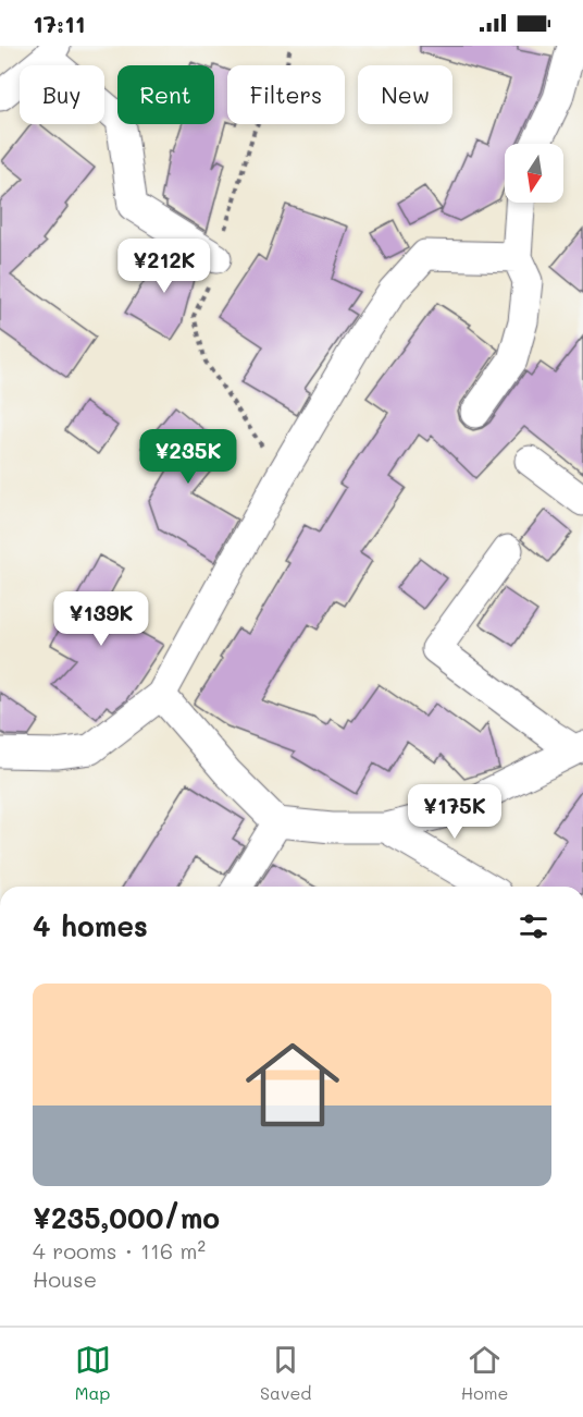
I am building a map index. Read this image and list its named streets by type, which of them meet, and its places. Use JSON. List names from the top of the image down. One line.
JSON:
{"north":"bottom","page":{"status":"17:11","chip":["Buy","Rent","Filters","New"],"price":["¥212K","¥235K","¥139K","¥175K"],"heading":"4 homes","list":[{"name":"¥235,000/mo","note":"4 rooms · 116 m² · House"}],"tabs":["Map","Saved","Home"]}}
